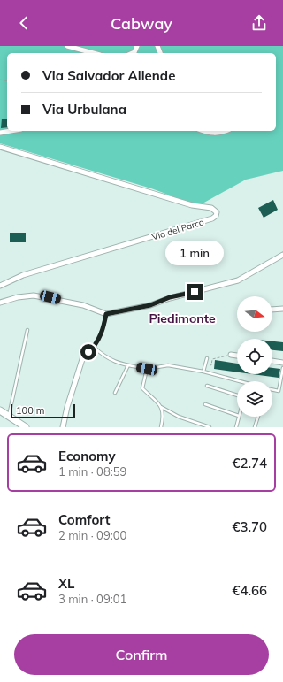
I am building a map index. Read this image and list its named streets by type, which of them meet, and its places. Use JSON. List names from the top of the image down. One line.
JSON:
{"streets":{"street":["Via del Parco"]},"districts":["Piedimonte"],"scale_bar":"100 m","north":"right","page":{"header":"Cabway","banner":["Via Salvador Allende","Via Urbulana"],"bubble":"1 min","scale":"100 m","list":[{"name":"Economy","note":"1 min · 08:59","value":"€2.74"},{"name":"Comfort","note":"2 min · 09:00","value":"€3.70"},{"name":"XL","note":"3 min · 09:01","value":"€4.66"}],"buttons":"Confirm"}}
